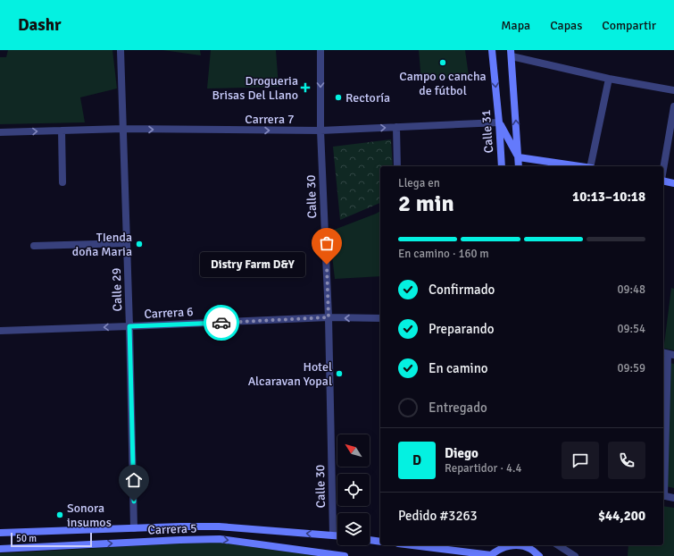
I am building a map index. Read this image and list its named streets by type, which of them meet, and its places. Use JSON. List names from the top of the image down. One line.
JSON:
{"streets":{"main road":["Calle 31","Carrera 5"],"street":["Carrera 7","Calle 30","Calle 29","Carrera 6"]},"crossings":[["Carrera 7","Calle 31"],["Carrera 7","Calle 30"],["Carrera 7","Calle 29"],["Calle 30","Carrera 6"],["Calle 30","Carrera 5"],["Calle 29","Carrera 6"],["Calle 29","Carrera 5"]],"one_way":["Carrera 7","Carrera 6"],"places":{"other":["Campo o cancha de fútbol","Rectoría","TIenda doña Maria","Distry Farm D&Y","Hotel Alcaravan Yopal","Sonora insumos"],"health":["Drogueria Brisas Del Llano"]},"scale_bar":"50 m","north":"top left","page":{"header":"Dashr","nav":["Mapa","Capas","Compartir"],"heading":["2 min","Llega en","10:13–10:18"],"panel":["Diego","Repartidor · 4.4","Pedido #3263","$44,200"],"bar":"En camino · 160 m","bubble":"Distry Farm D&Y","list":[["Confirmado","09:48"],["Preparando","09:54"],["En camino","09:59"],"Entregado"],"round":"D","scale":"50 m"}}
